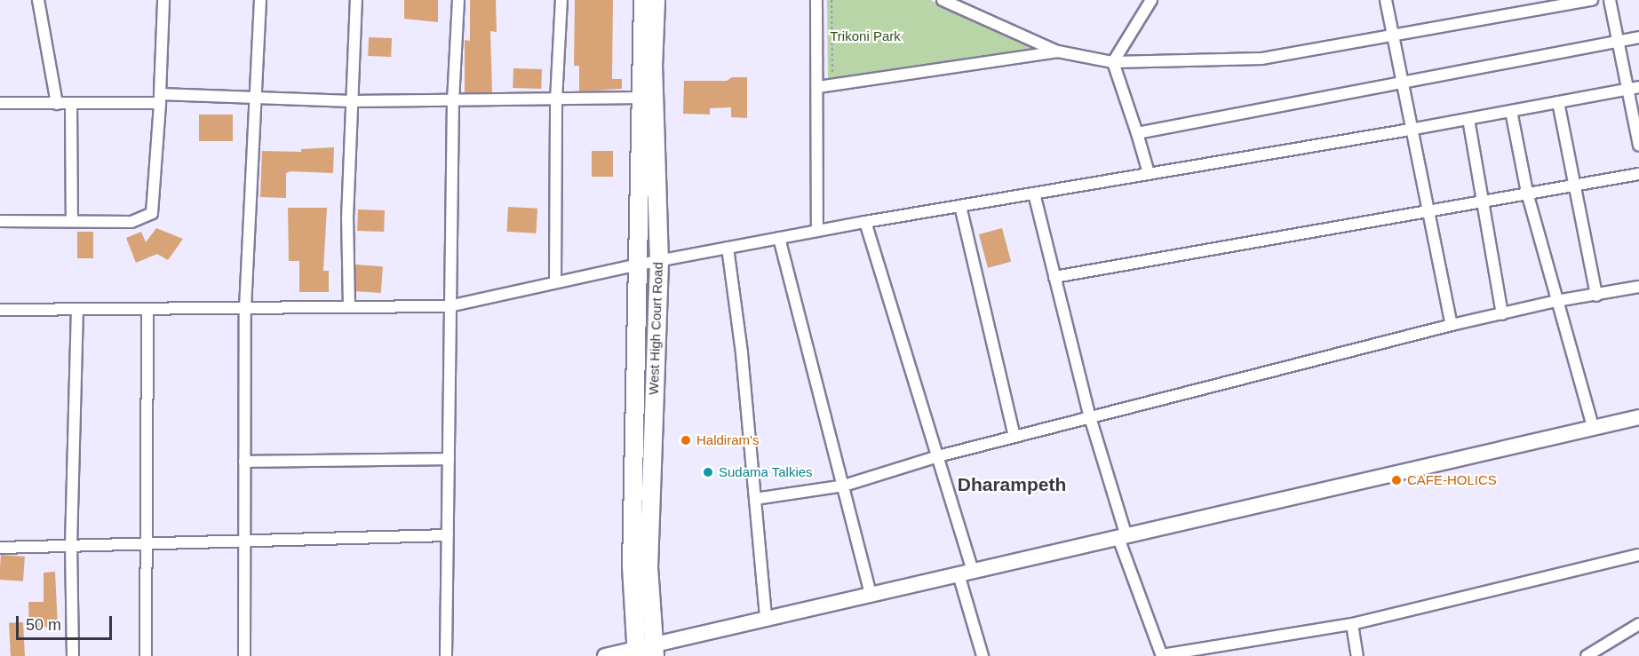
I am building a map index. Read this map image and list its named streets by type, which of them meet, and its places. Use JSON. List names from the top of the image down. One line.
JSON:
{"streets":{"main road":["West High Court Road"]},"districts":["Dharampeth"],"parks":["Trikoni Park"],"places":["Haldiram's","Sudama Talkies","CAFE-HOLICS"],"scale_bar":"50 m"}
